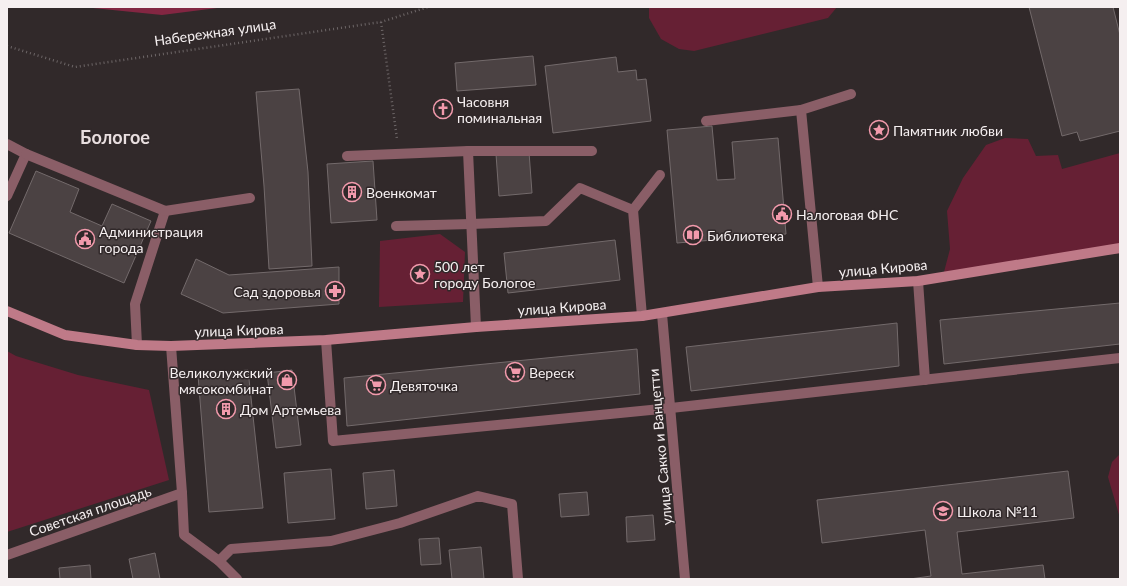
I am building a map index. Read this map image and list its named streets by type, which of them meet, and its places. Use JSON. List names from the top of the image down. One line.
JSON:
{"streets":{"main road":["улица Кирова"],"street":["улица Сакко и Ванцетти","Советская площадь"],"path":["Набережная улица"]},"crossings":[["улица Кирова","улица Сакко и Ванцетти"]],"districts":["Бологое"],"places":{"church":["Часовня поминальная"],"place":["Памятник любви","500 лет городу Бологое"],"building":["Военкомат","Дом Артемьева"],"public building":["Налоговая ФНС","Администрация города"],"library":["Библиотека"],"pharmacy":["Сад здоровья"],"supermarket":["Вереск","Девяточка"],"shop":["Великолужский мясокомбинат"],"school or university":["Школа №11"]}}
